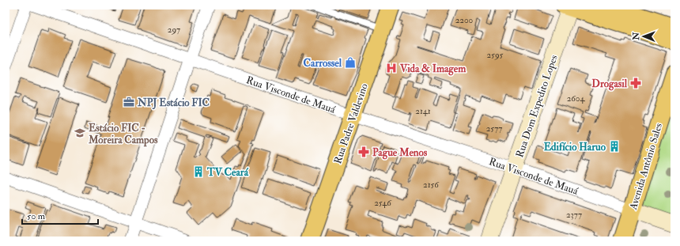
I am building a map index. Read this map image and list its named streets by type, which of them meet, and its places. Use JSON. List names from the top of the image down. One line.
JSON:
{"streets":{"main road":["Rua Padre Valdevino","Avenida Antônio Sales"],"street":["Rua Visconde de Mauá","Rua Dom Expedito Lopes"]},"crossings":[["Rua Visconde de Mauá","Rua Dom Expedito Lopes"],["Rua Visconde de Mauá","Rua Padre Valdevino"],["Rua Visconde de Mauá","Avenida Antônio Sales"]],"places":{"shop":["Carrossel"],"hospital":["Vida & Imagem"],"pharmacy":["Drogasil","Pague Menos"],"office":["NPJ Estácio FIC"],"school or university":["Estácio FIC - Moreira Campos"],"building":["Edifício Haruo","TV Ceará"]},"house_numbers":["2200","297","2595","2604","2141","2577","2156","2546","2377"],"scale_bar":"50 m","north":"left"}
